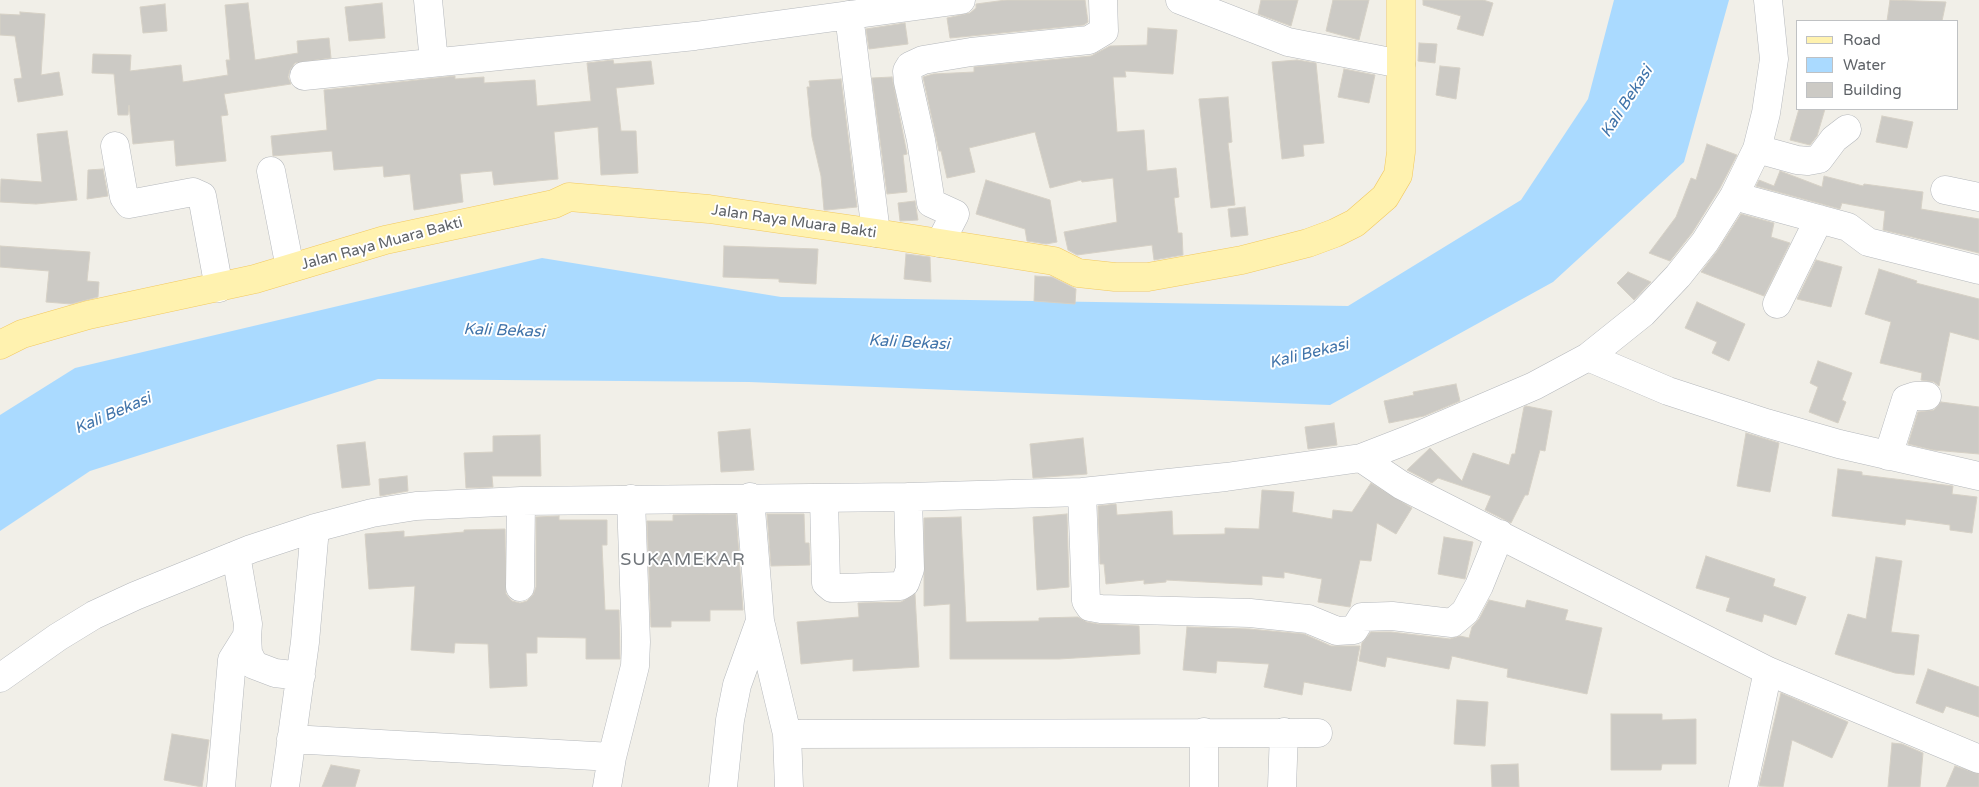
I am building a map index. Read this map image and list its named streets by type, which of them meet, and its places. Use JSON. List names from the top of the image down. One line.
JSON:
{"streets":{"main road":["Jalan Raya Muara Bakti"]},"districts":["SUKAMEKAR"],"water":["Kali Bekasi"],"legend":["Road","Water","Building"]}
